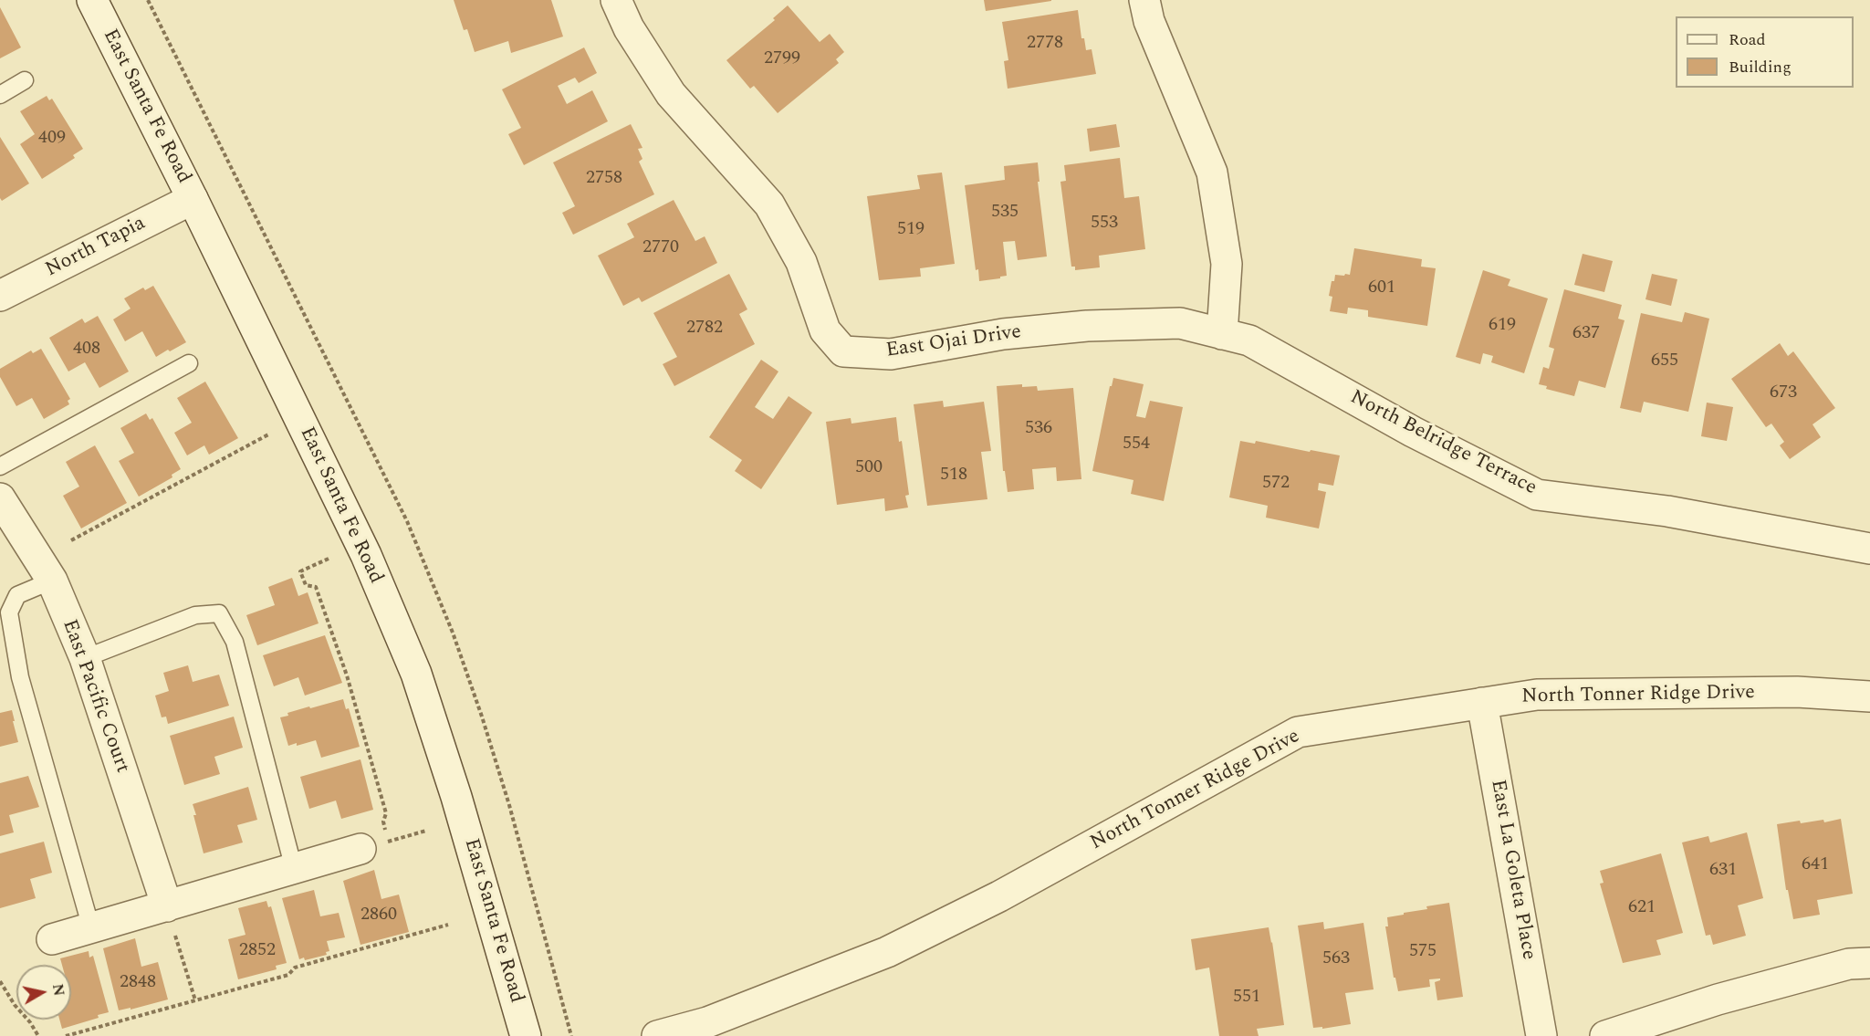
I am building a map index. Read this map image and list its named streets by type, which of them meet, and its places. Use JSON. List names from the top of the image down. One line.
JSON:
{"streets":{"street":["East Santa Fe Road","North Tapia","East Ojai Drive","North Belridge Terrace","North Tonner Ridge Drive","East Pacific Court","East La Goleta Place"]},"crossings":[["East Santa Fe Road","North Tapia"],["East Ojai Drive","North Belridge Terrace"],["North Tonner Ridge Drive","East La Goleta Place"]],"house_numbers":["2778","2799","409","2758","535","553","519","2770","601","619","2782","637","408","655","673","536","554","500","518","572","641","631","621","2860","2852","575","563","2848","551"],"legend":["Road","Building"],"north":"right"}
